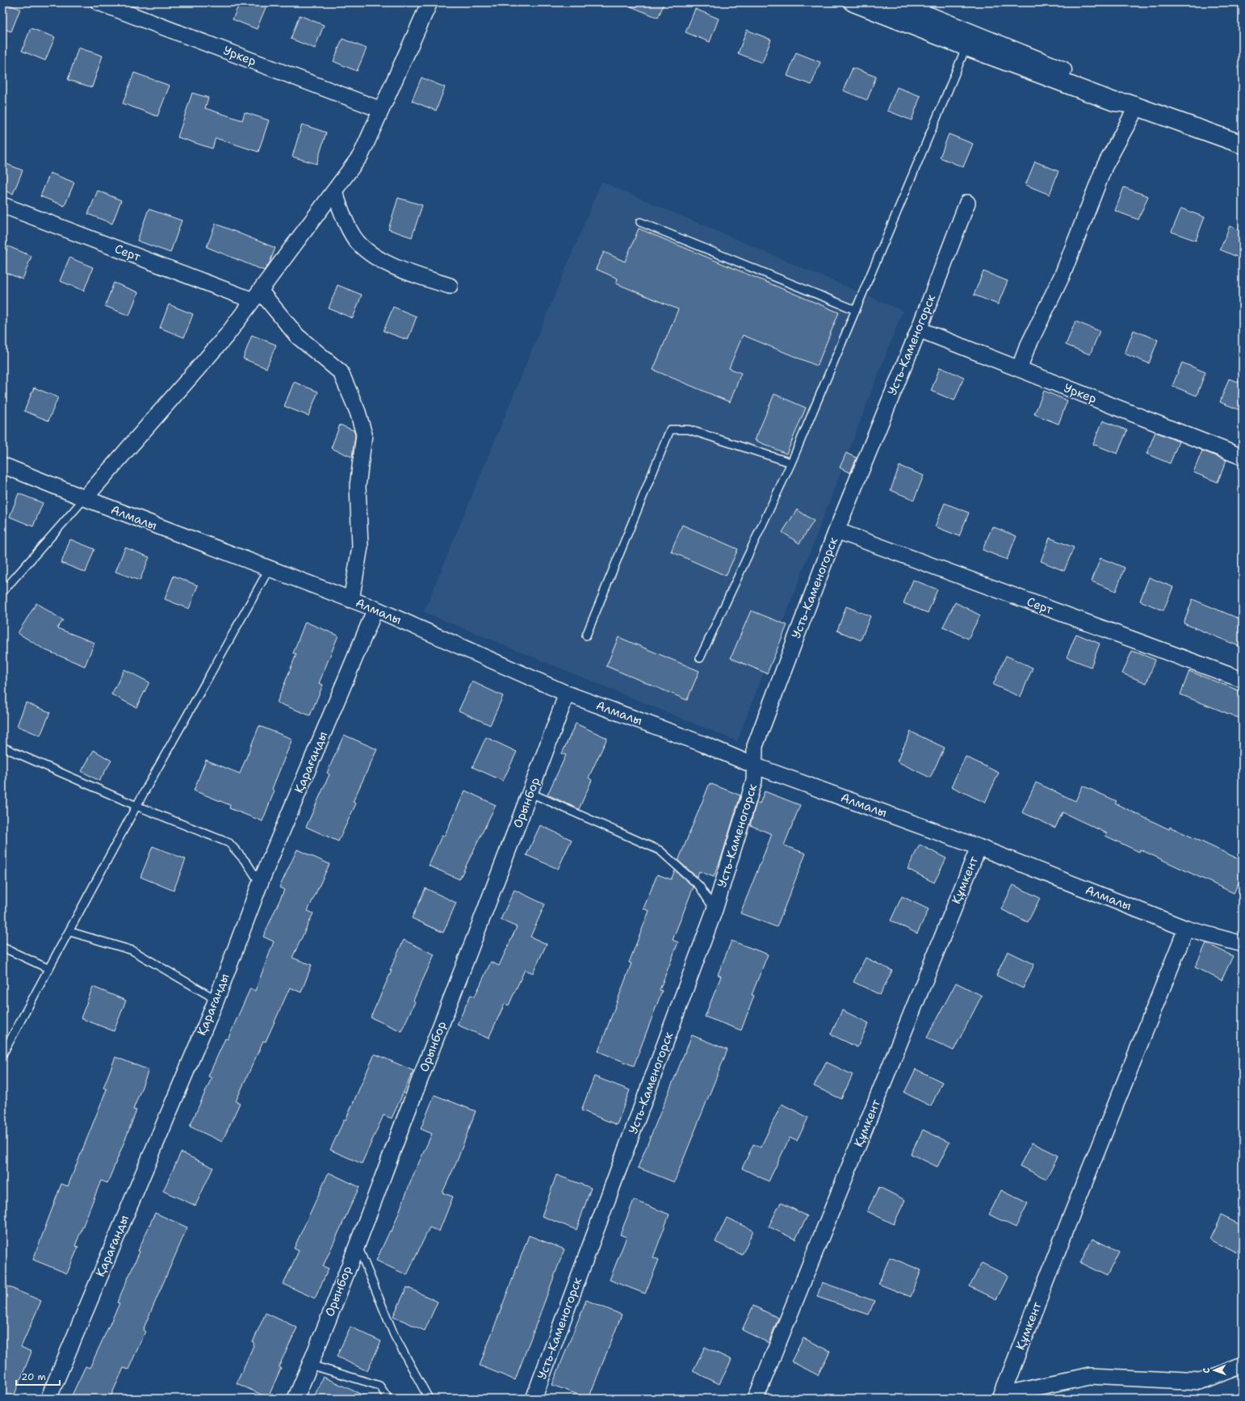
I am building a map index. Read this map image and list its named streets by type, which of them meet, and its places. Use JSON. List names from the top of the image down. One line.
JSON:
{"streets":{"street":["Уркер","Серт","Усть-Каменогорск","Алмалы","Қарағанды","Орынбор","Құмкент"]},"crossings":[["Уркер","Усть-Каменогорск"],["Серт","Усть-Каменогорск"],["Усть-Каменогорск","Алмалы"],["Алмалы","Қарағанды"],["Алмалы","Орынбор"],["Алмалы","Құмкент"]],"scale_bar":"20 m","north":"left"}
